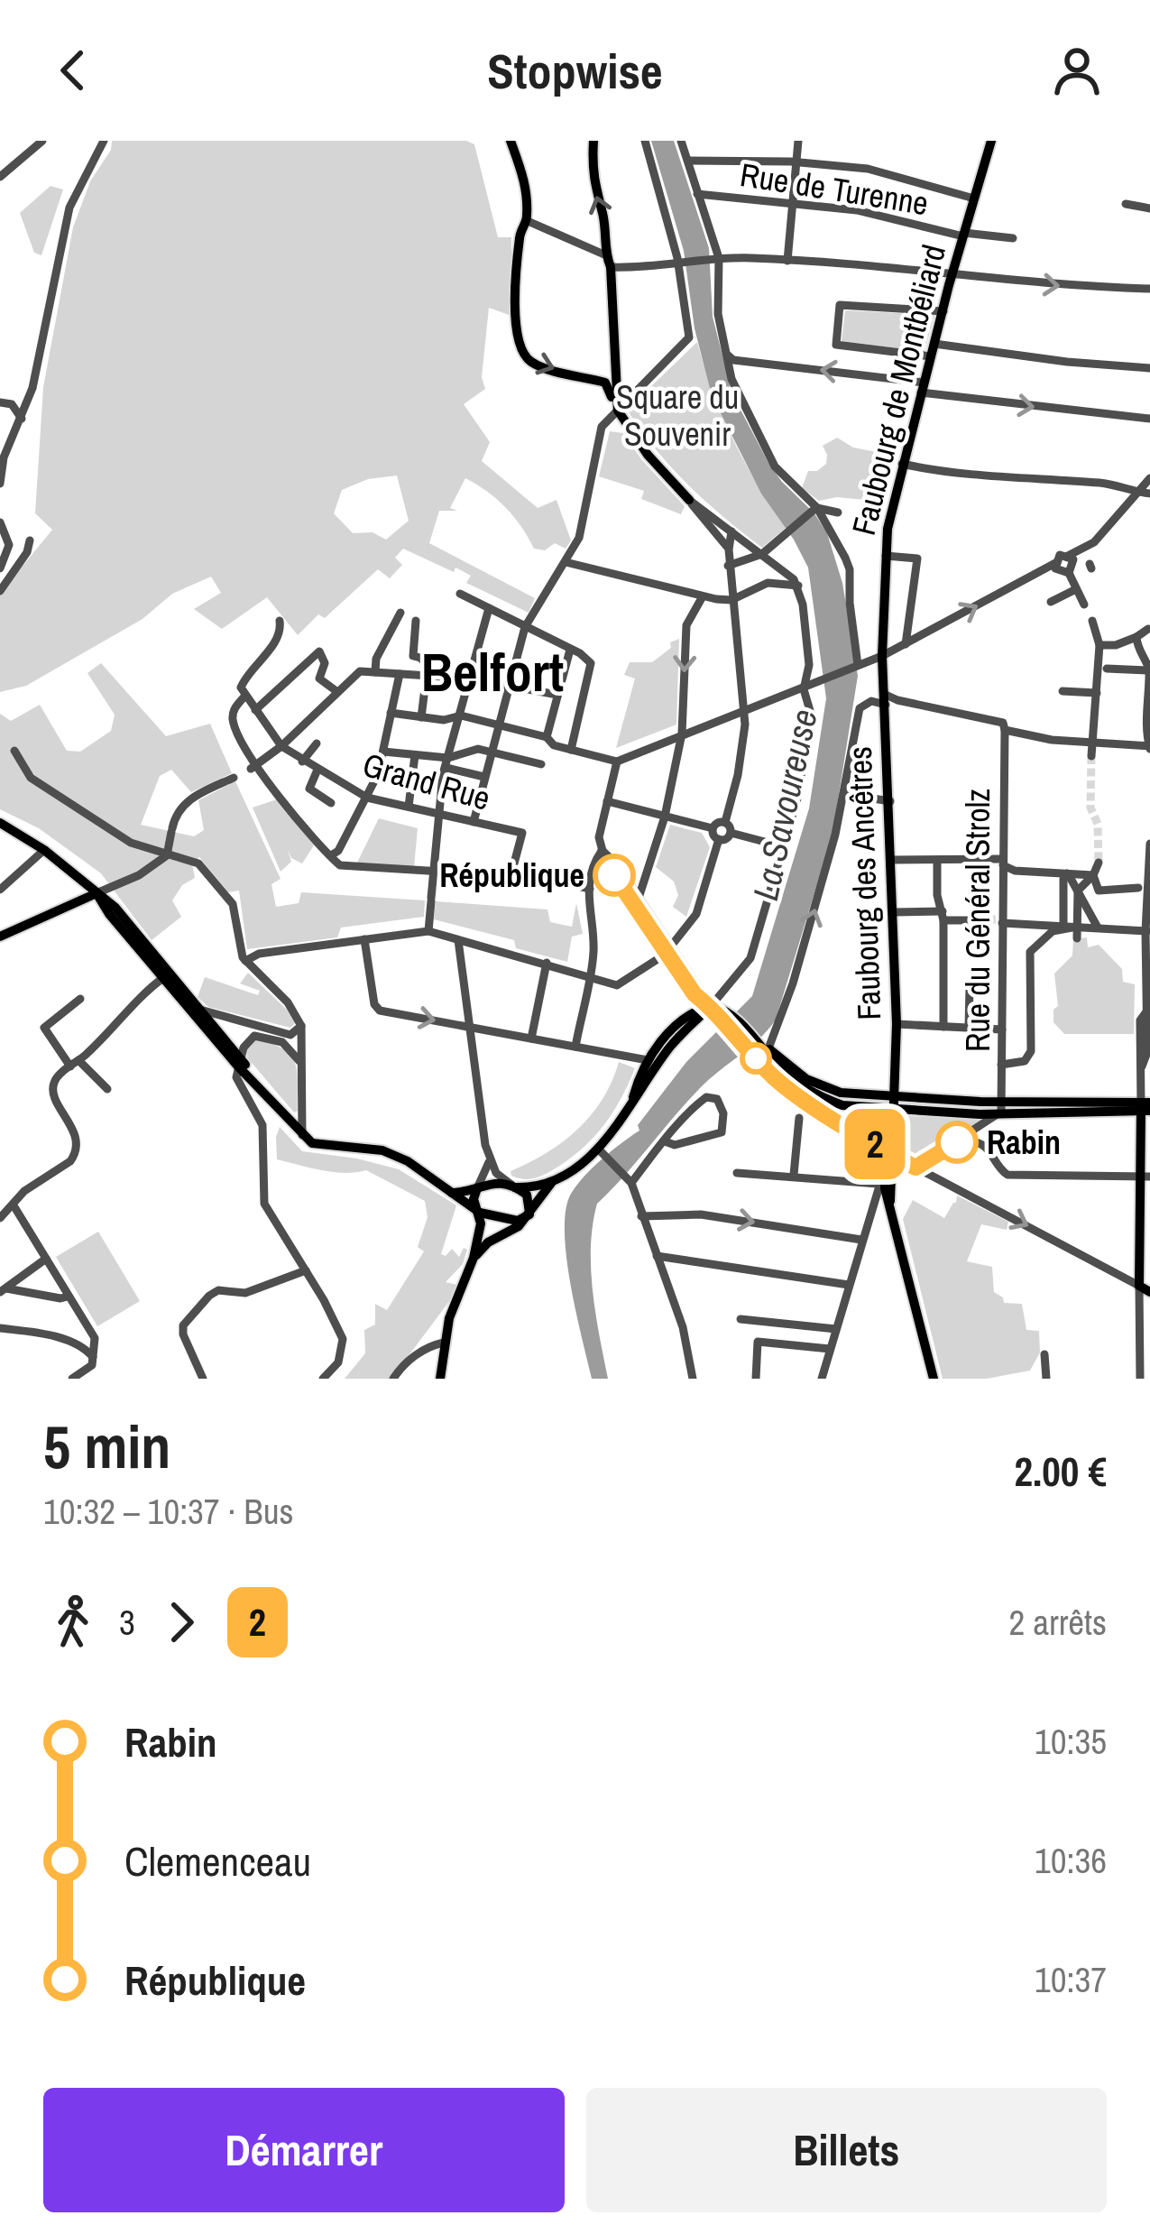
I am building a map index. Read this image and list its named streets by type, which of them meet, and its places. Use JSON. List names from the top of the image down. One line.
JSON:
{"streets":{"main road":["Faubourg de Montbéliard","Faubourg des Ancêtres"],"street":["Rue de Turenne","Grand Rue","Rue du Général Strolz"]},"crossings":[["Rue de Turenne","Faubourg de Montbéliard"],["Faubourg de Montbéliard","Faubourg des Ancêtres"]],"districts":["Belfort"],"water":["La Savoureuse"],"parks":["Square du Souvenir"],"places":["République","Rabin"],"lines":["bus line 2"],"page":{"header":"Stopwise","on_map":"2","heading":["5 min","10:32 – 10:37 · Bus","2.00 €"],"legs":["3","2","2 arrêts"],"list":[{"name":"Rabin","value":"10:35"},{"name":"Clemenceau","value":"10:36"},{"name":"République","value":"10:37"}],"buttons":["Démarrer","Billets"]}}
